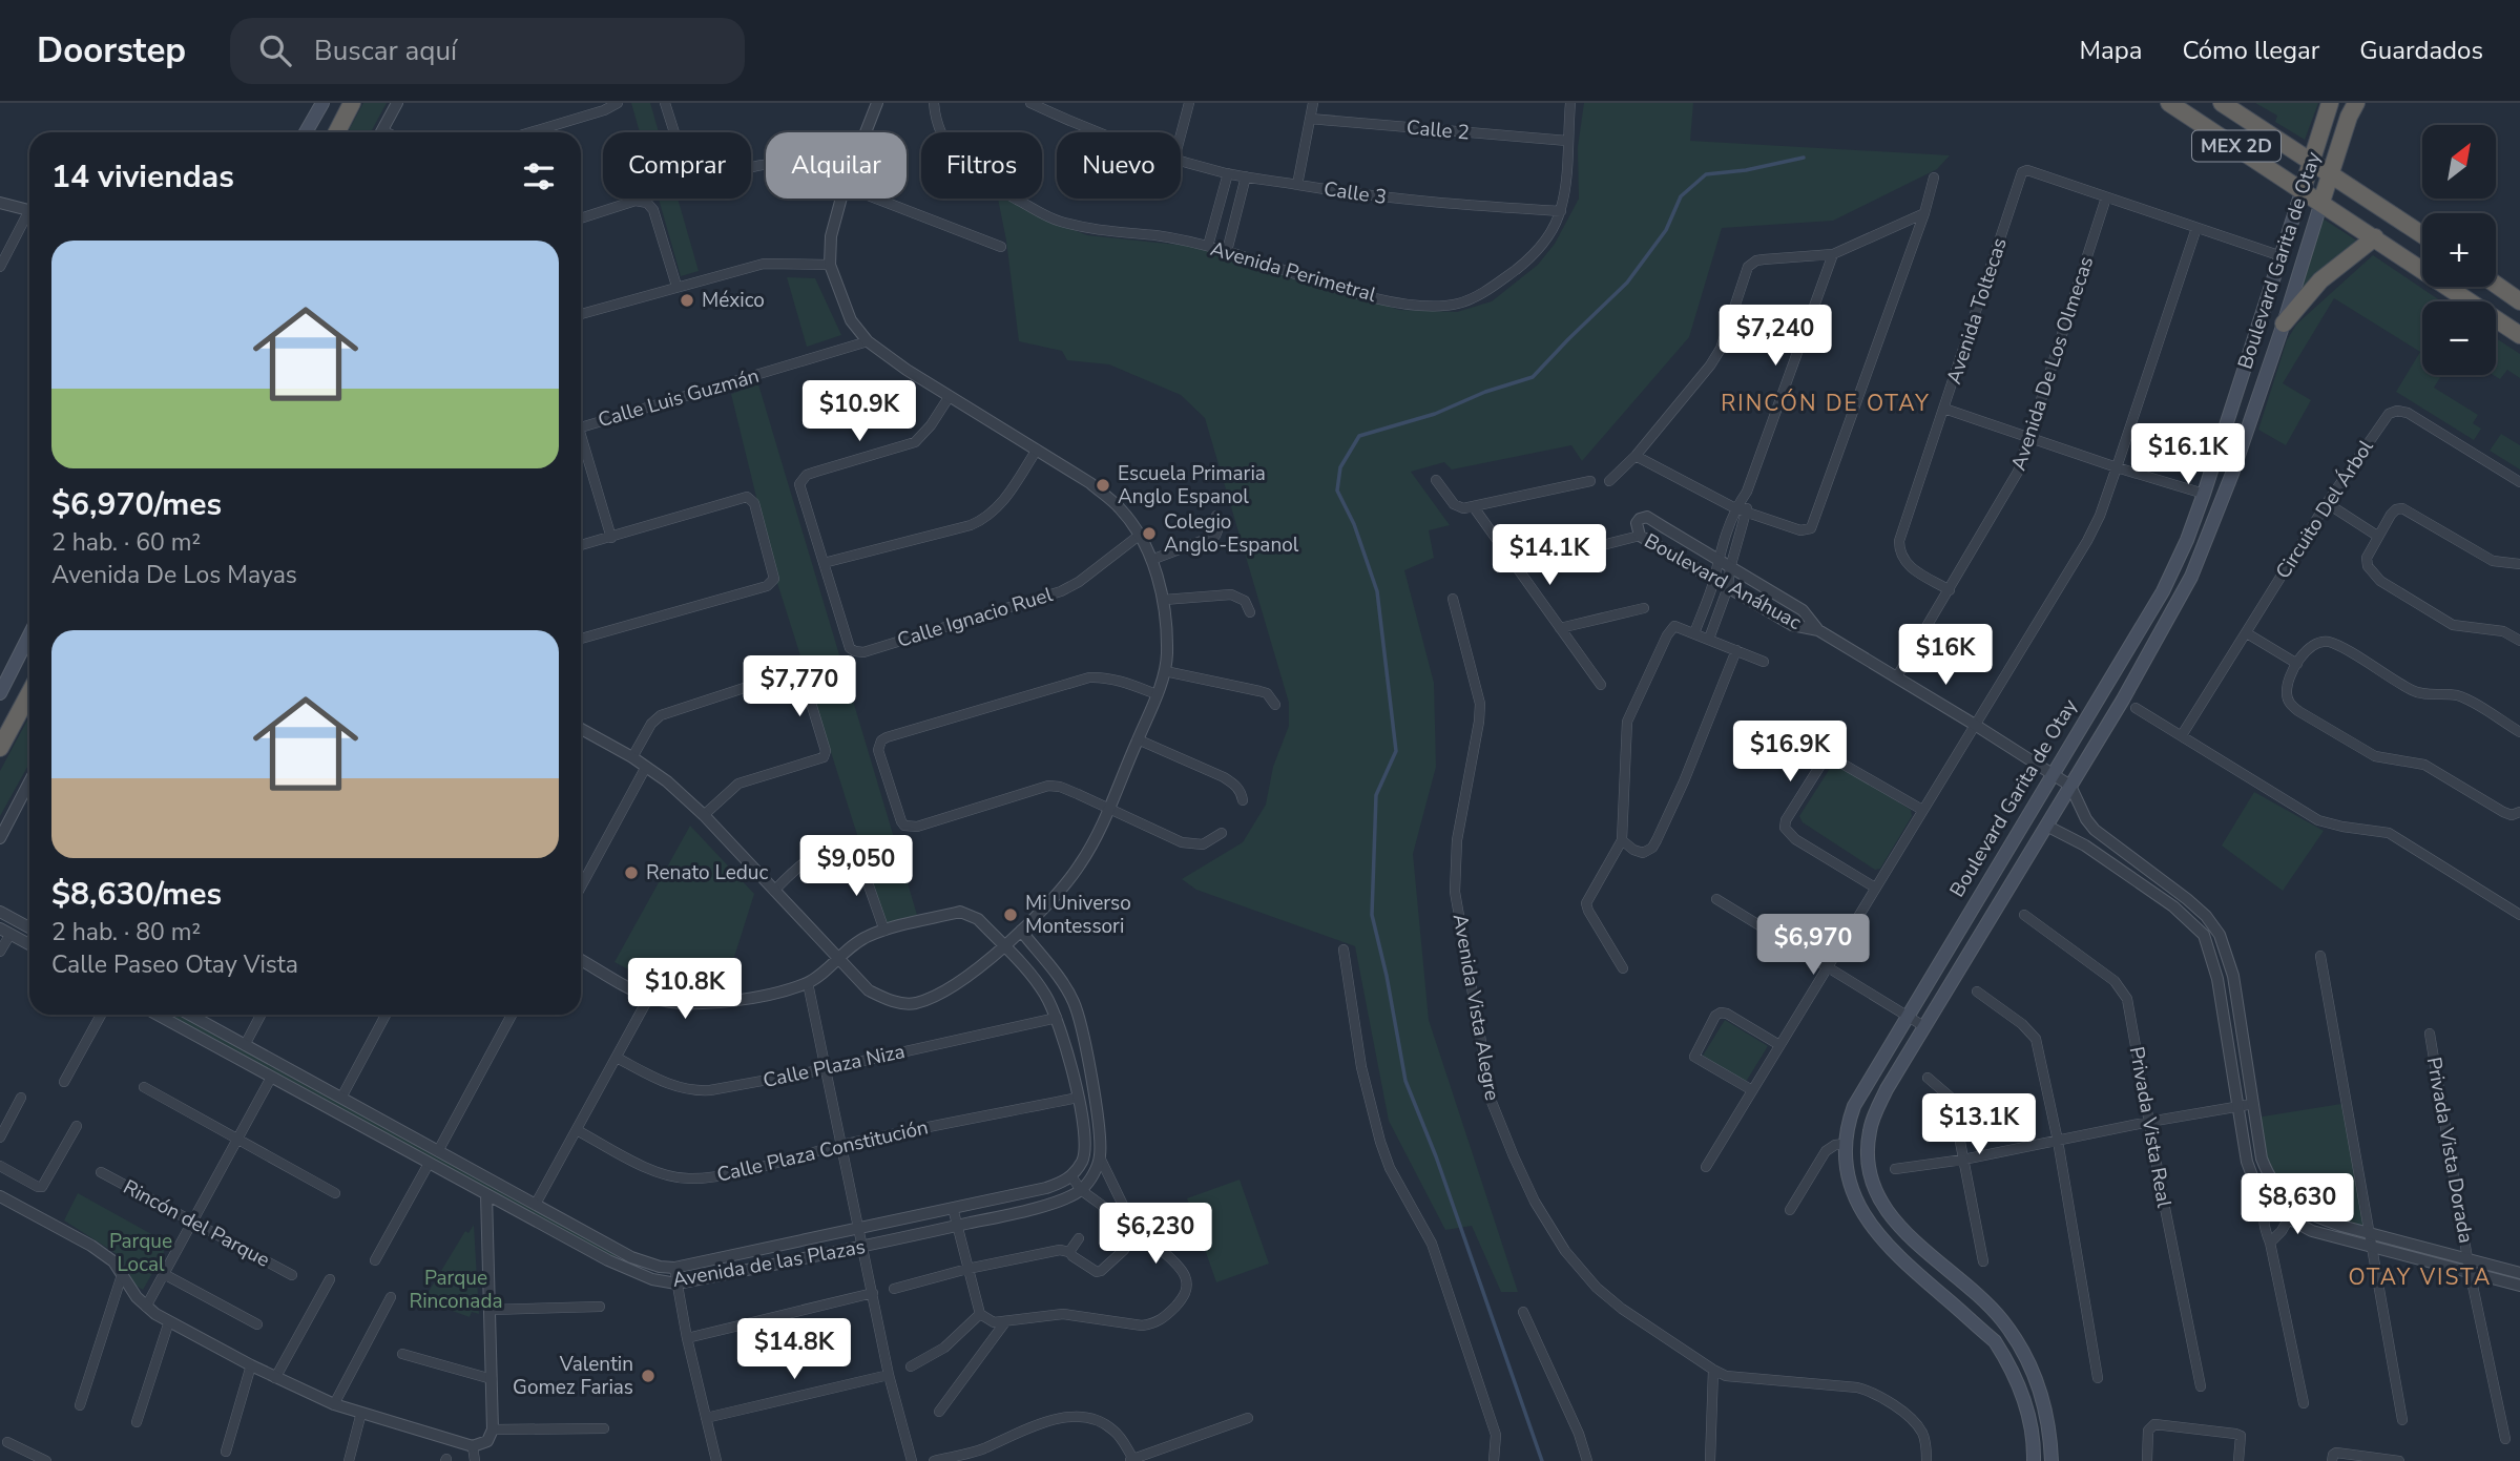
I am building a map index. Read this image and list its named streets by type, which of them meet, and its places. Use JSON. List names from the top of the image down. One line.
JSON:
{"streets":{"highway":["MEX 2D","Boulevard Garita de Otay"],"street":["Calle 2","Calle 3","Avenida Perimetral","Avenida Toltecas","Avenida De Los Olmecas","Calle Luis Guzmán","Circuito Del Árbol","Boulevard Anáhuac","Calle Ignacio Ruel","Avenida Vista Alegre","Calle Plaza Niza","Privada Vista Real","Privada Vista Dorada","Calle Plaza Constitución","Rincón del Parque","Avenida de las Plazas"]},"crossings":[["Calle 2","Avenida Perimetral"],["MEX 2D","Boulevard Garita de Otay"],["Calle 3","Avenida Perimetral"],["Boulevard Garita de Otay","Boulevard Anáhuac"],["Avenida Toltecas","Avenida De Los Olmecas"],["Avenida De Los Olmecas","Boulevard Anáhuac"]],"districts":["RINCÓN DE OTAY","OTAY VISTA"],"parks":["Parque Local","Parque Rinconada"],"places":["México","Escuela Primaria Anglo Espanol","Colegio Anglo-Espanol","Renato Leduc","Mi Universo Montessori","Valentin Gomez Farias"],"north":"top right","page":{"header":"Doorstep","search":"Buscar aquí","nav":["Mapa","Cómo llegar","Guardados"],"map_buttons":["+","−"],"chip":["Comprar","Alquilar","Filtros","Nuevo"],"heading":"14 viviendas","list":[{"name":"$6,970/mes","note":"2 hab. · 60 m² · Avenida De Los Mayas"},{"name":"$8,630/mes","note":"2 hab. · 80 m² · Calle Paseo Otay Vista"}],"price":["$7,240","$10.9K","$16.1K","$14.1K","$16K","$7,770","$16.9K","$9,050","$6,970","$10.8K","$13.1K","$8,630","$6,230","$14.8K"]}}
